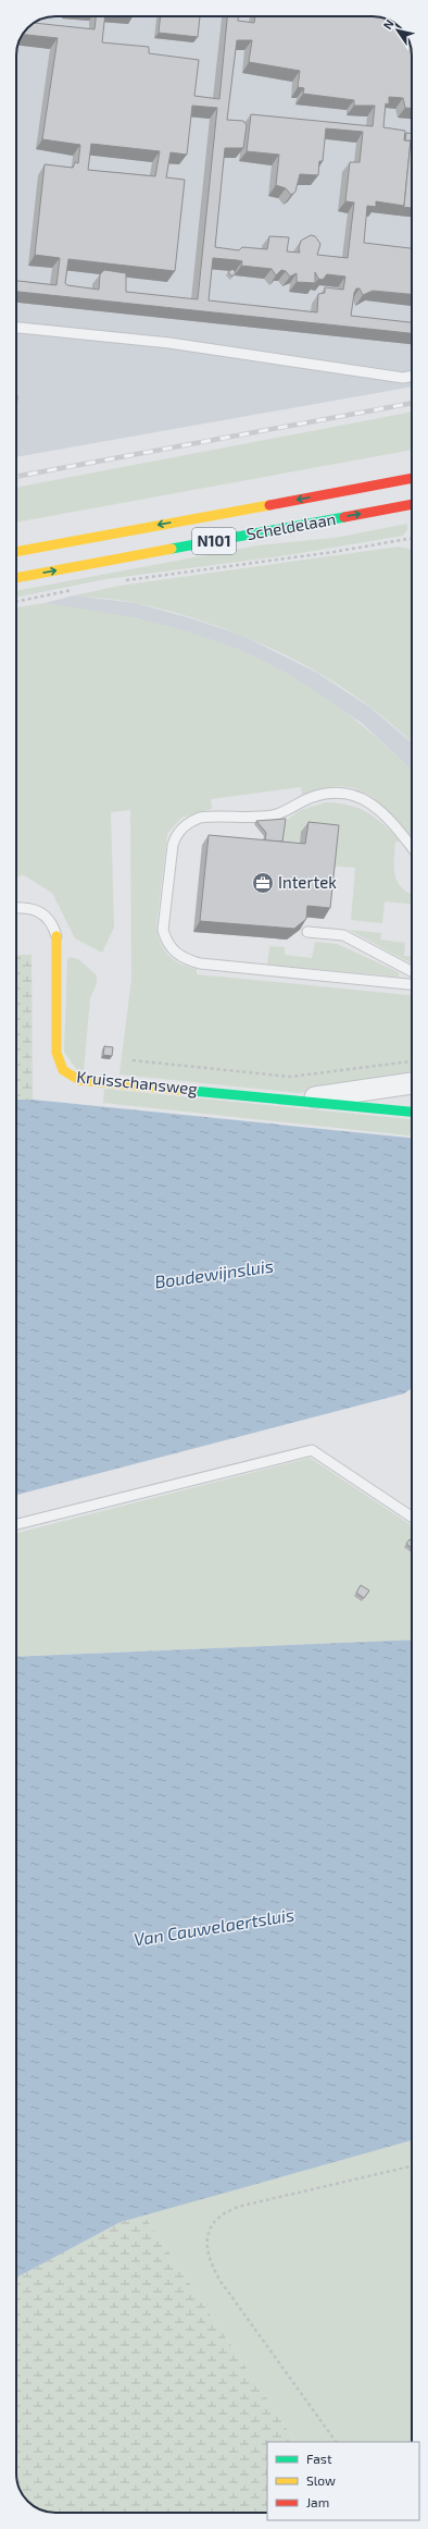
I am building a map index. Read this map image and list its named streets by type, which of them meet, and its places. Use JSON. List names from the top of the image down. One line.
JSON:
{"streets":{"main road":["Scheldelaan","N101","Kruisschansweg"]},"water":["Boudewijnsluis","Van Cauwelaertsluis"],"places":{"office":["Intertek"]},"legend":["Fast","Slow","Jam"],"north":"top left"}
